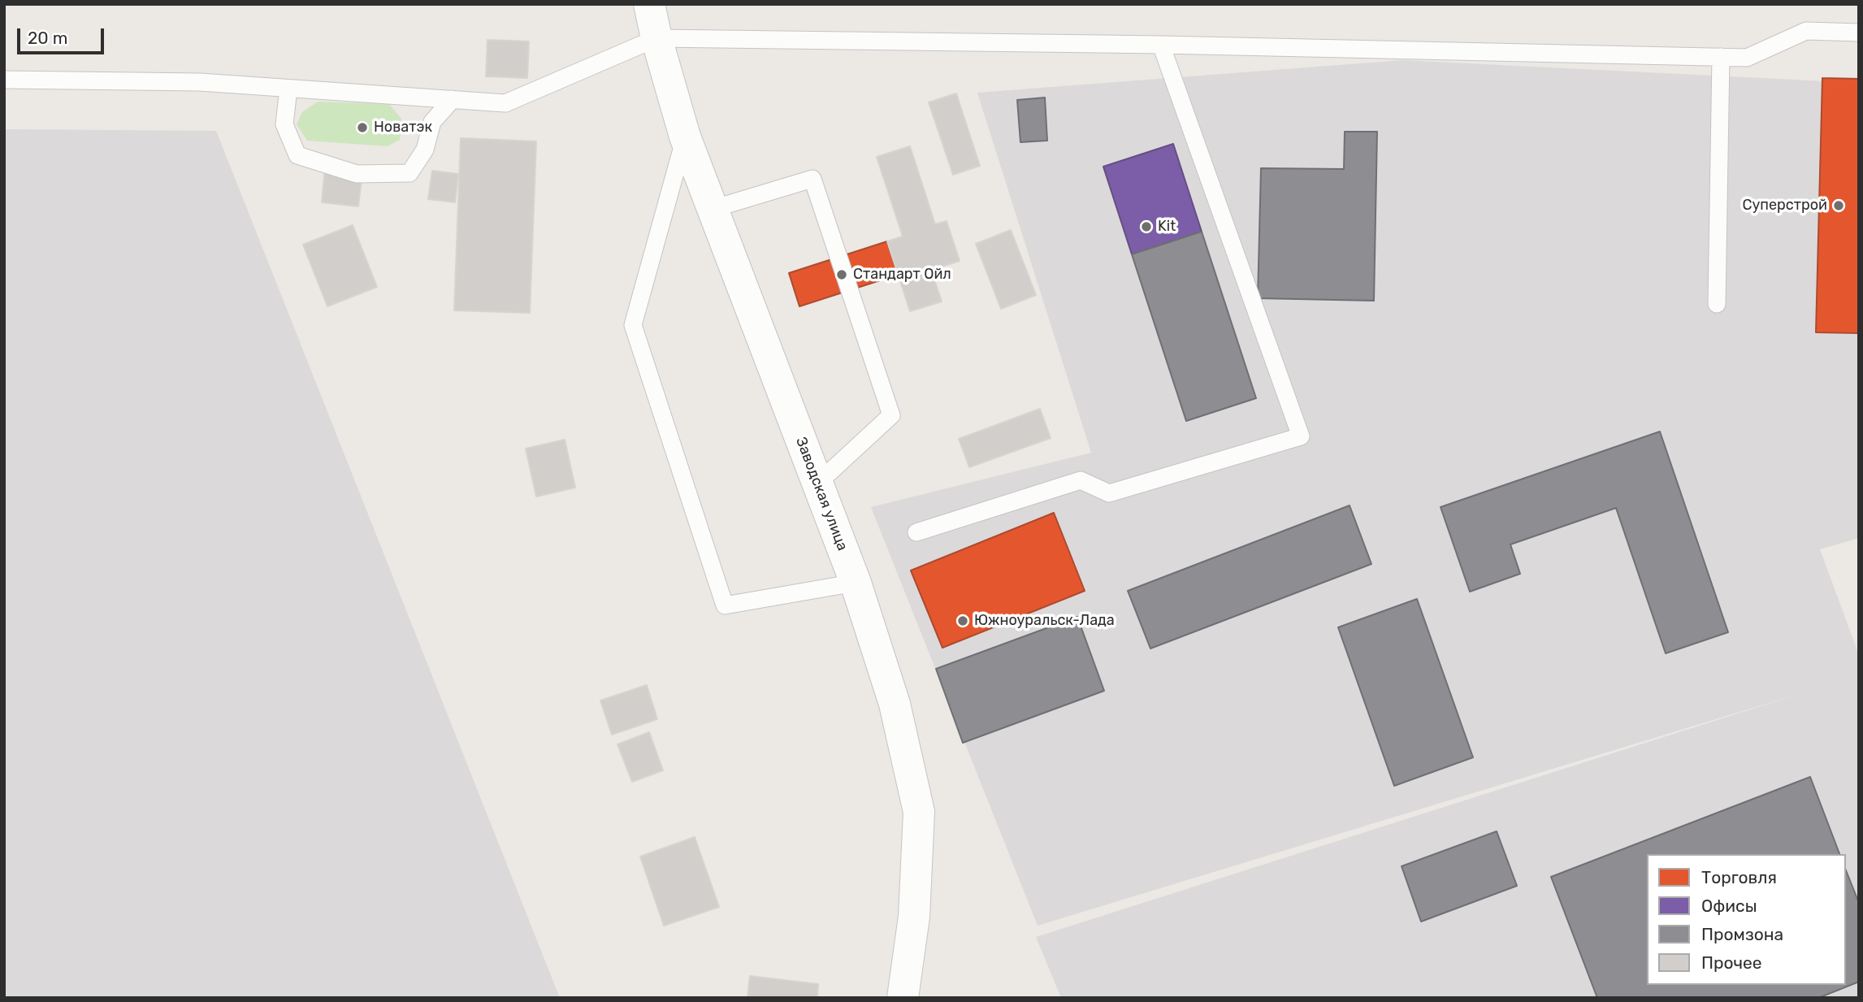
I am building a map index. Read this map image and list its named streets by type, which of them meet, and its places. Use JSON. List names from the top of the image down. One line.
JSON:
{"streets":{"street":["Заводская улица"]},"places":["Новатэк","Суперстрой","Kit","Стандарт Ойл","Южноуральск-Лада"],"legend":["Торговля","Офисы","Промзона","Прочее"],"scale_bar":"20 m"}
